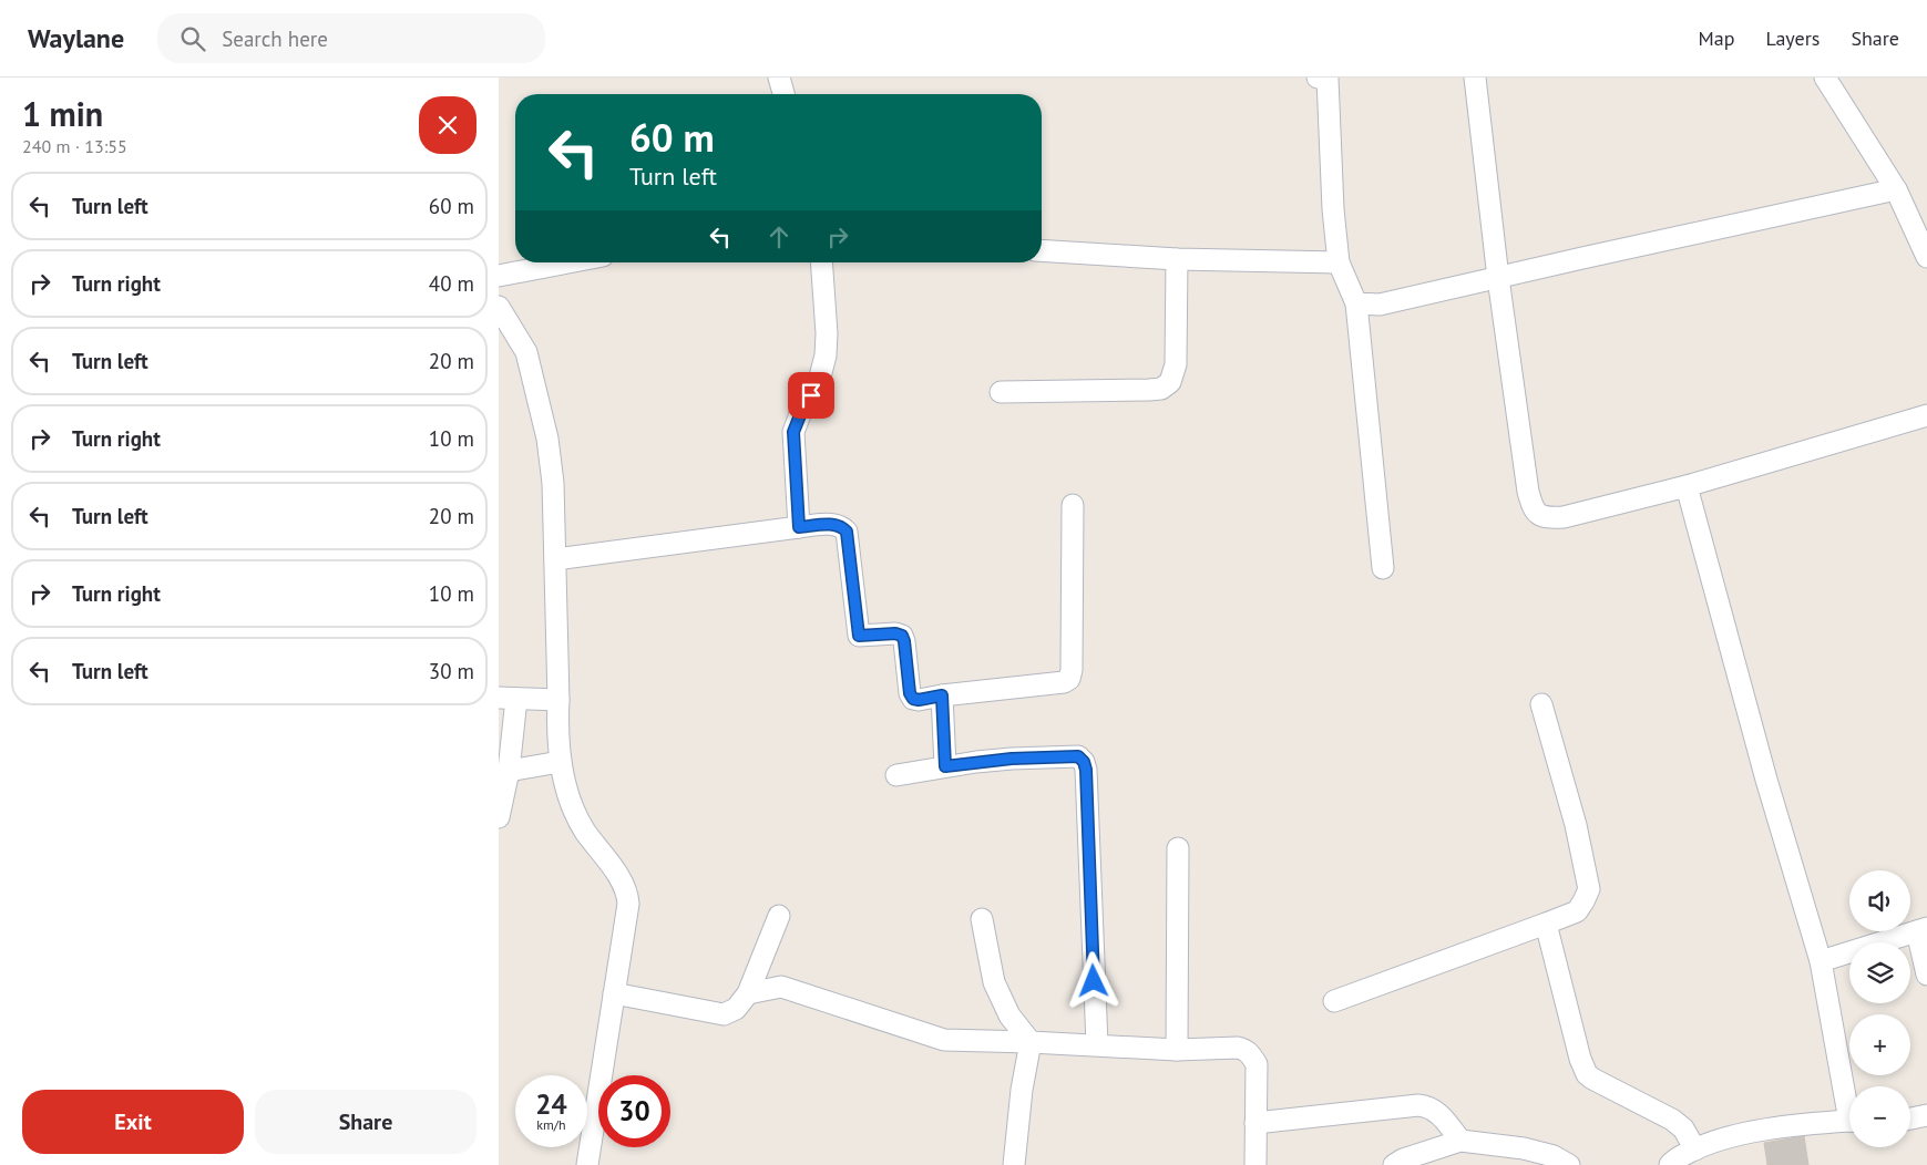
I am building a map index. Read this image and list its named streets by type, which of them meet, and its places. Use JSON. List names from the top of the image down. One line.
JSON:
{"page":{"header":"Waylane","search":"Search here","nav":["Map","Layers","Share"],"heading":["1 min","240 m · 13:55"],"turn":["60 m","Turn left"],"list":[{"name":"Turn left","value":"60 m"},{"name":"Turn right","value":"40 m"},{"name":"Turn left","value":"20 m"},{"name":"Turn right","value":"10 m"},{"name":"Turn left","value":"20 m"},{"name":"Turn right","value":"10 m"},{"name":"Turn left","value":"30 m"}],"map_buttons":["+","−"],"speed":"24 km/h","limit":"30","buttons":["Exit","Share"]}}
